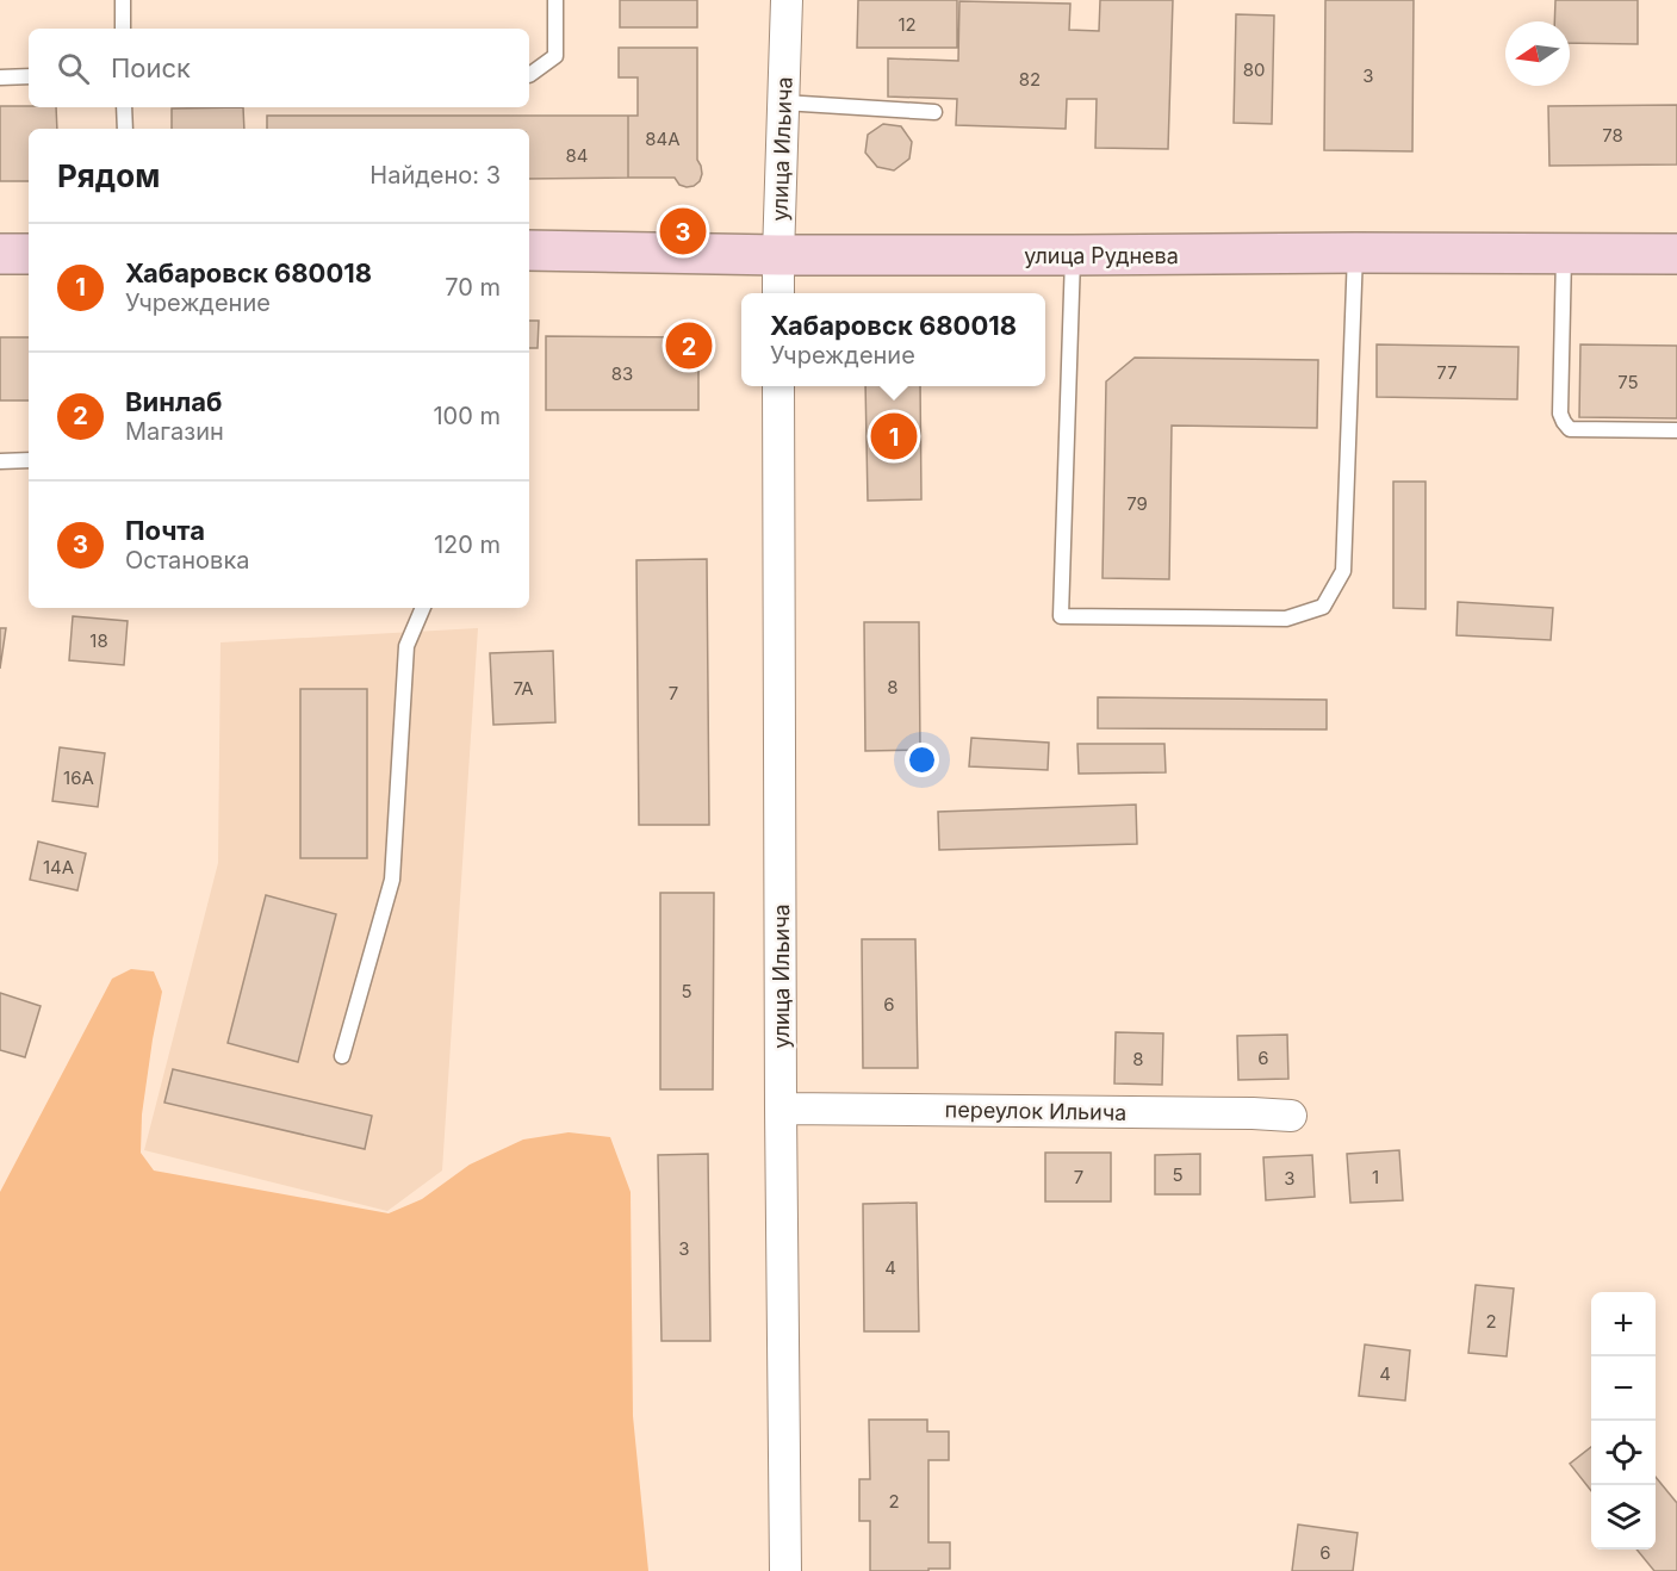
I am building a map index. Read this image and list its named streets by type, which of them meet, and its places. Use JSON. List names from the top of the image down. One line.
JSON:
{"streets":{"main road":["улица Руднева"],"street":["улица Ильича","переулок Ильича"]},"crossings":[["улица Ильича","улица Руднева"],["улица Ильича","переулок Ильича"]],"house_numbers":["12","80","3","82","78","84А","84","77","83","75","79","18","8","7А","7","16А","14А","5","6","6","8","5","7","1","3","3","4","2","4","2","6"],"north":"left","page":{"search":"Поиск","heading":["Рядом","Найдено: 3"],"pins":["3","2","1"],"list":[{"mark":"1","name":"Хабаровск 680018","note":"Учреждение","value":"70 m"},{"mark":"2","name":"Винлаб","note":"Магазин","value":"100 m"},{"mark":"3","name":"Почта","note":"Остановка","value":"120 m"}],"popup":["Хабаровск 680018","Учреждение"],"map_buttons":["+","−"]}}
